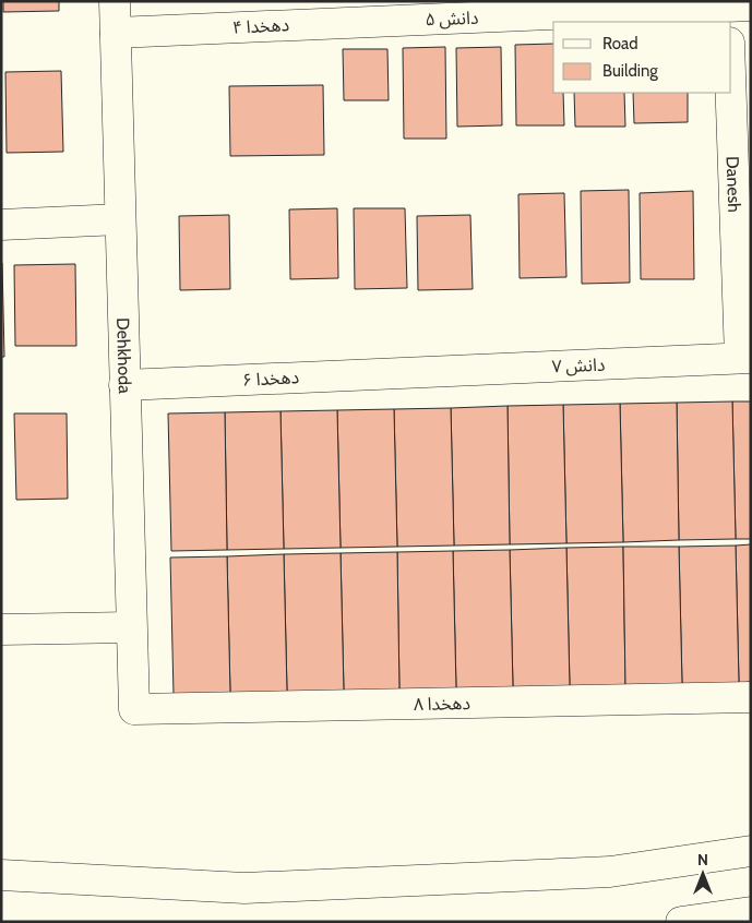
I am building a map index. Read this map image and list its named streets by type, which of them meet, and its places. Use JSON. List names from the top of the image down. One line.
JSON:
{"streets":{"street":["دانش ۵","دهخدا ۴","Danesh","Dehkhoda","دانش ۷","دهخدا ۶","دهخدا ۸"]},"crossings":[["دانش ۵","دهخدا ۴"],["دهخدا ۴","Dehkhoda"],["Danesh","دانش ۷"],["Dehkhoda","دهخدا ۶"],["Dehkhoda","دهخدا ۸"],["دانش ۷","دهخدا ۶"]],"legend":["Road","Building"],"north":"top"}
